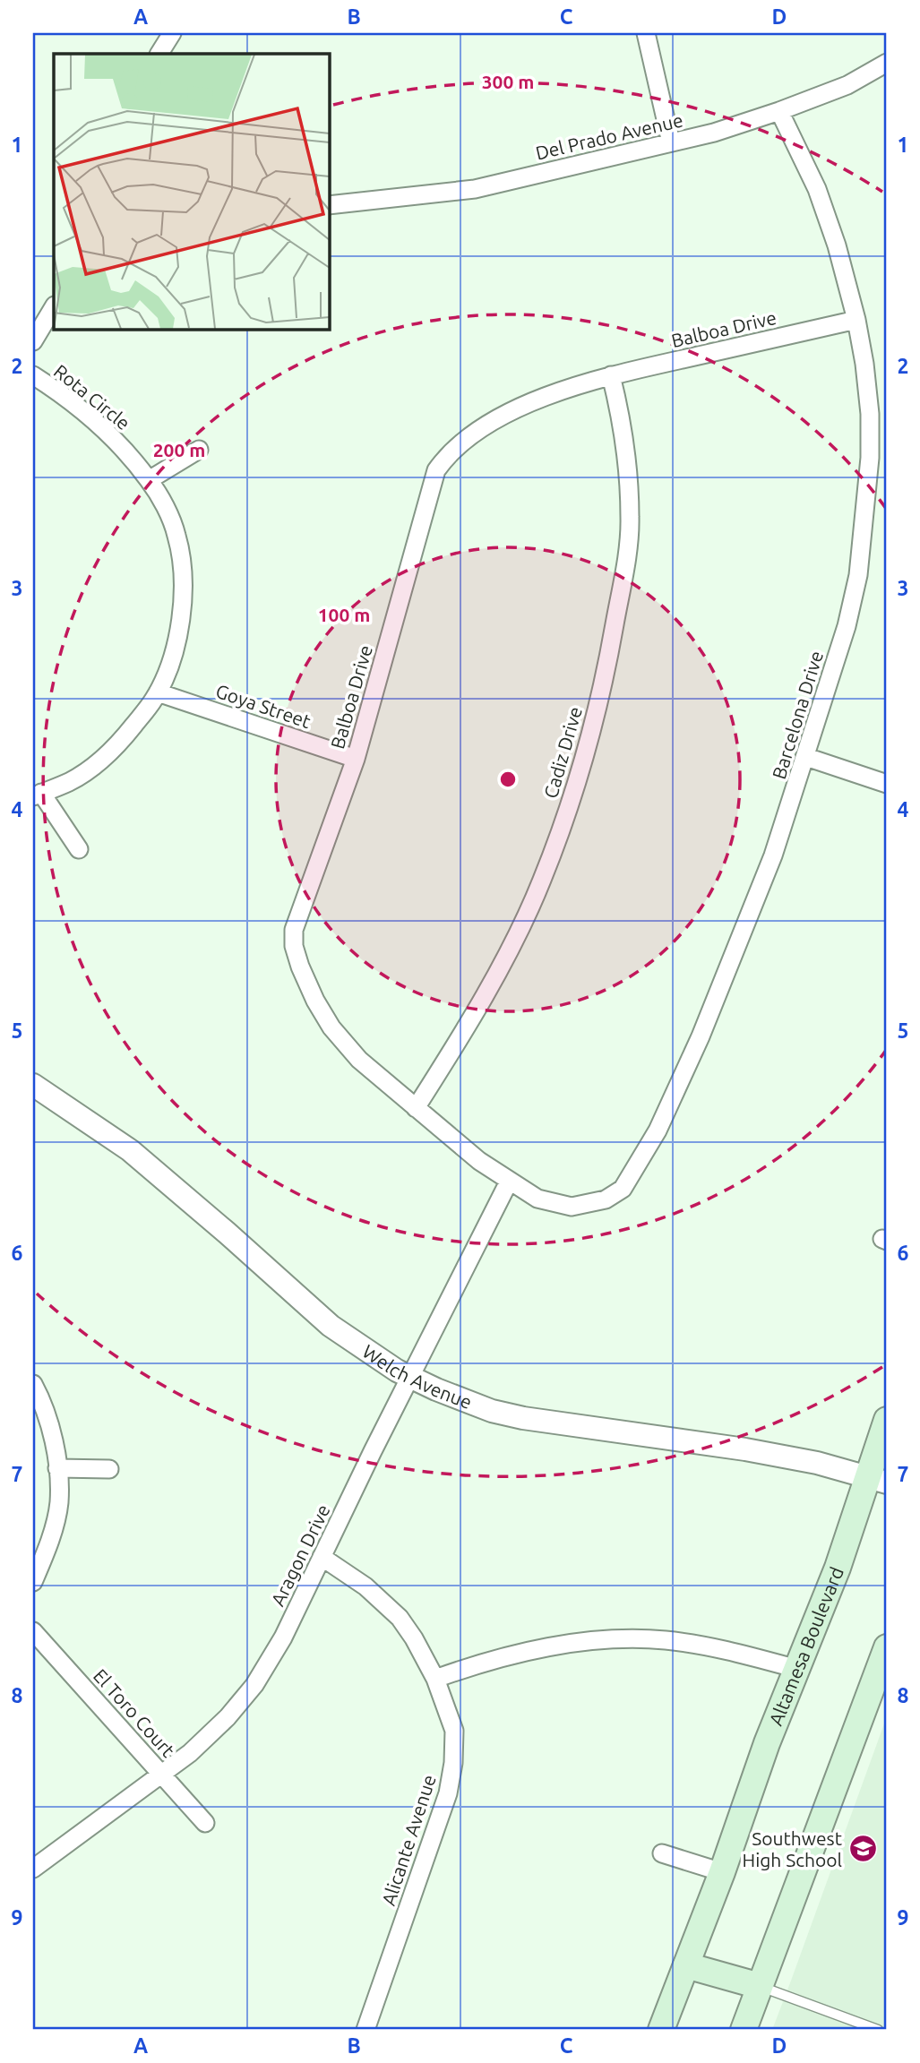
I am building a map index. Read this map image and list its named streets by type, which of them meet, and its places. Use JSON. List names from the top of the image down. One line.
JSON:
{"streets":{"main road":["Altamesa Boulevard"],"street":["Del Prado Avenue","Balboa Drive","Rota Circle","Goya Street","Barcelona Drive","Cadiz Drive","Welch Avenue","Aragon Drive","El Toro Court","Alicante Avenue"]},"crossings":[["Del Prado Avenue","Barcelona Drive"],["Balboa Drive","Goya Street"],["Balboa Drive","Barcelona Drive"],["Balboa Drive","Cadiz Drive"],["Balboa Drive","Aragon Drive"],["Rota Circle","Goya Street"],["Barcelona Drive","Aragon Drive"],["Welch Avenue","Aragon Drive"],["Welch Avenue","Altamesa Boulevard"],["Aragon Drive","El Toro Court"],["Aragon Drive","Alicante Avenue"]],"places":{"school or university":["Southwest High School"]},"grid":{"columns":["A","B","C","D"],"rows":["1","2","3","4","5","6","7","8","9"]},"rings":["300 m","200 m","100 m"]}
